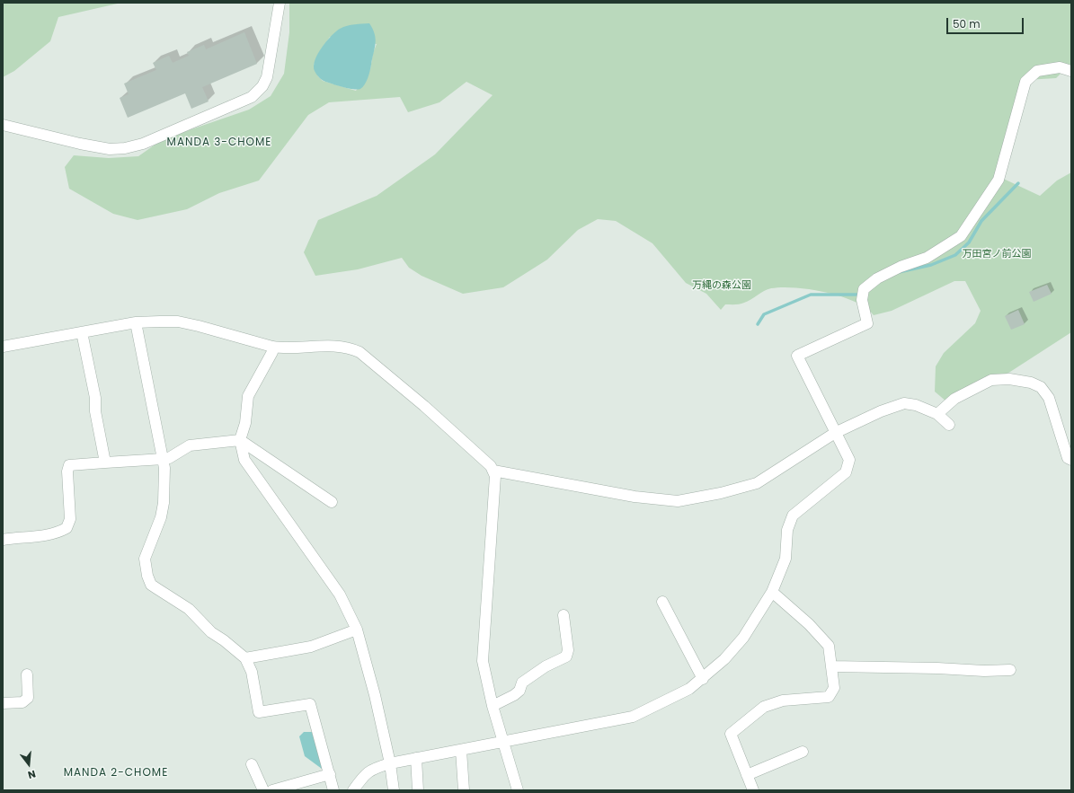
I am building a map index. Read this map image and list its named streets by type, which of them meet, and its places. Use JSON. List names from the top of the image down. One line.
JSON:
{"districts":["MANDA 3-CHOME","MANDA 2-CHOME"],"parks":["万田宮ノ前公園","万縄の森公園"],"scale_bar":"50 m","north":"bottom"}
